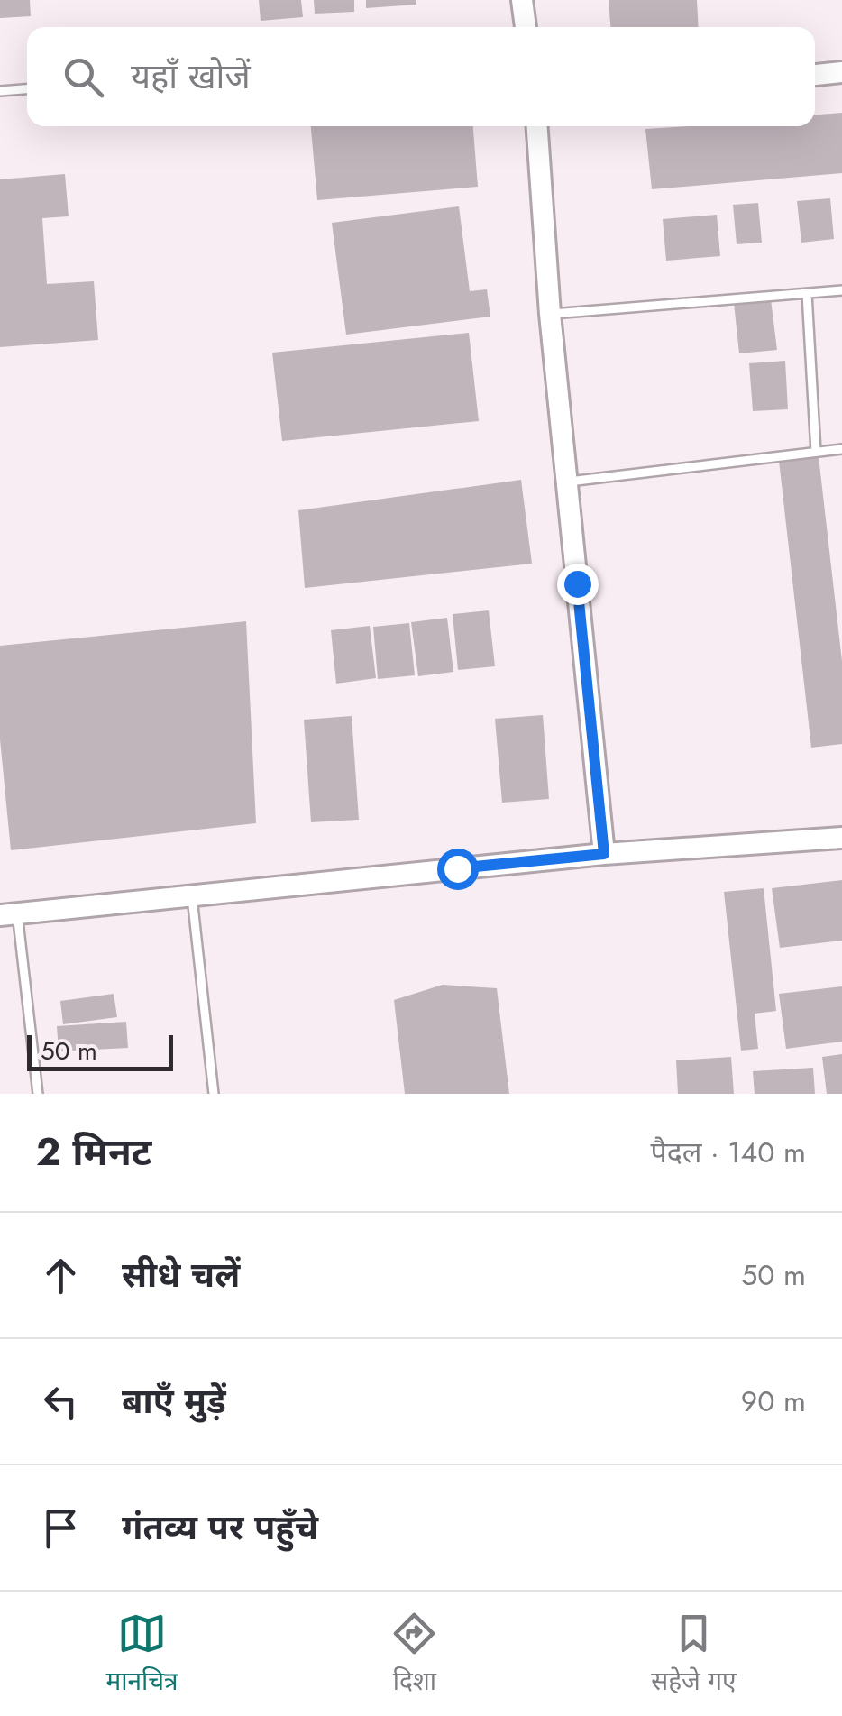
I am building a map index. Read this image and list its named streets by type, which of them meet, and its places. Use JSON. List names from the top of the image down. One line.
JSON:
{"scale_bar":"50 m","page":{"search":"यहाँ खोजें","scale":"50 m","heading":["2 मिनट","पैदल · 140 m"],"list":[["सीधे चलें","50 m"],["बाएँ मुड़ें","90 m"],"गंतव्य पर पहुँचे"],"nav":["मानचित्र","दिशा","सहेजे गए"]}}
